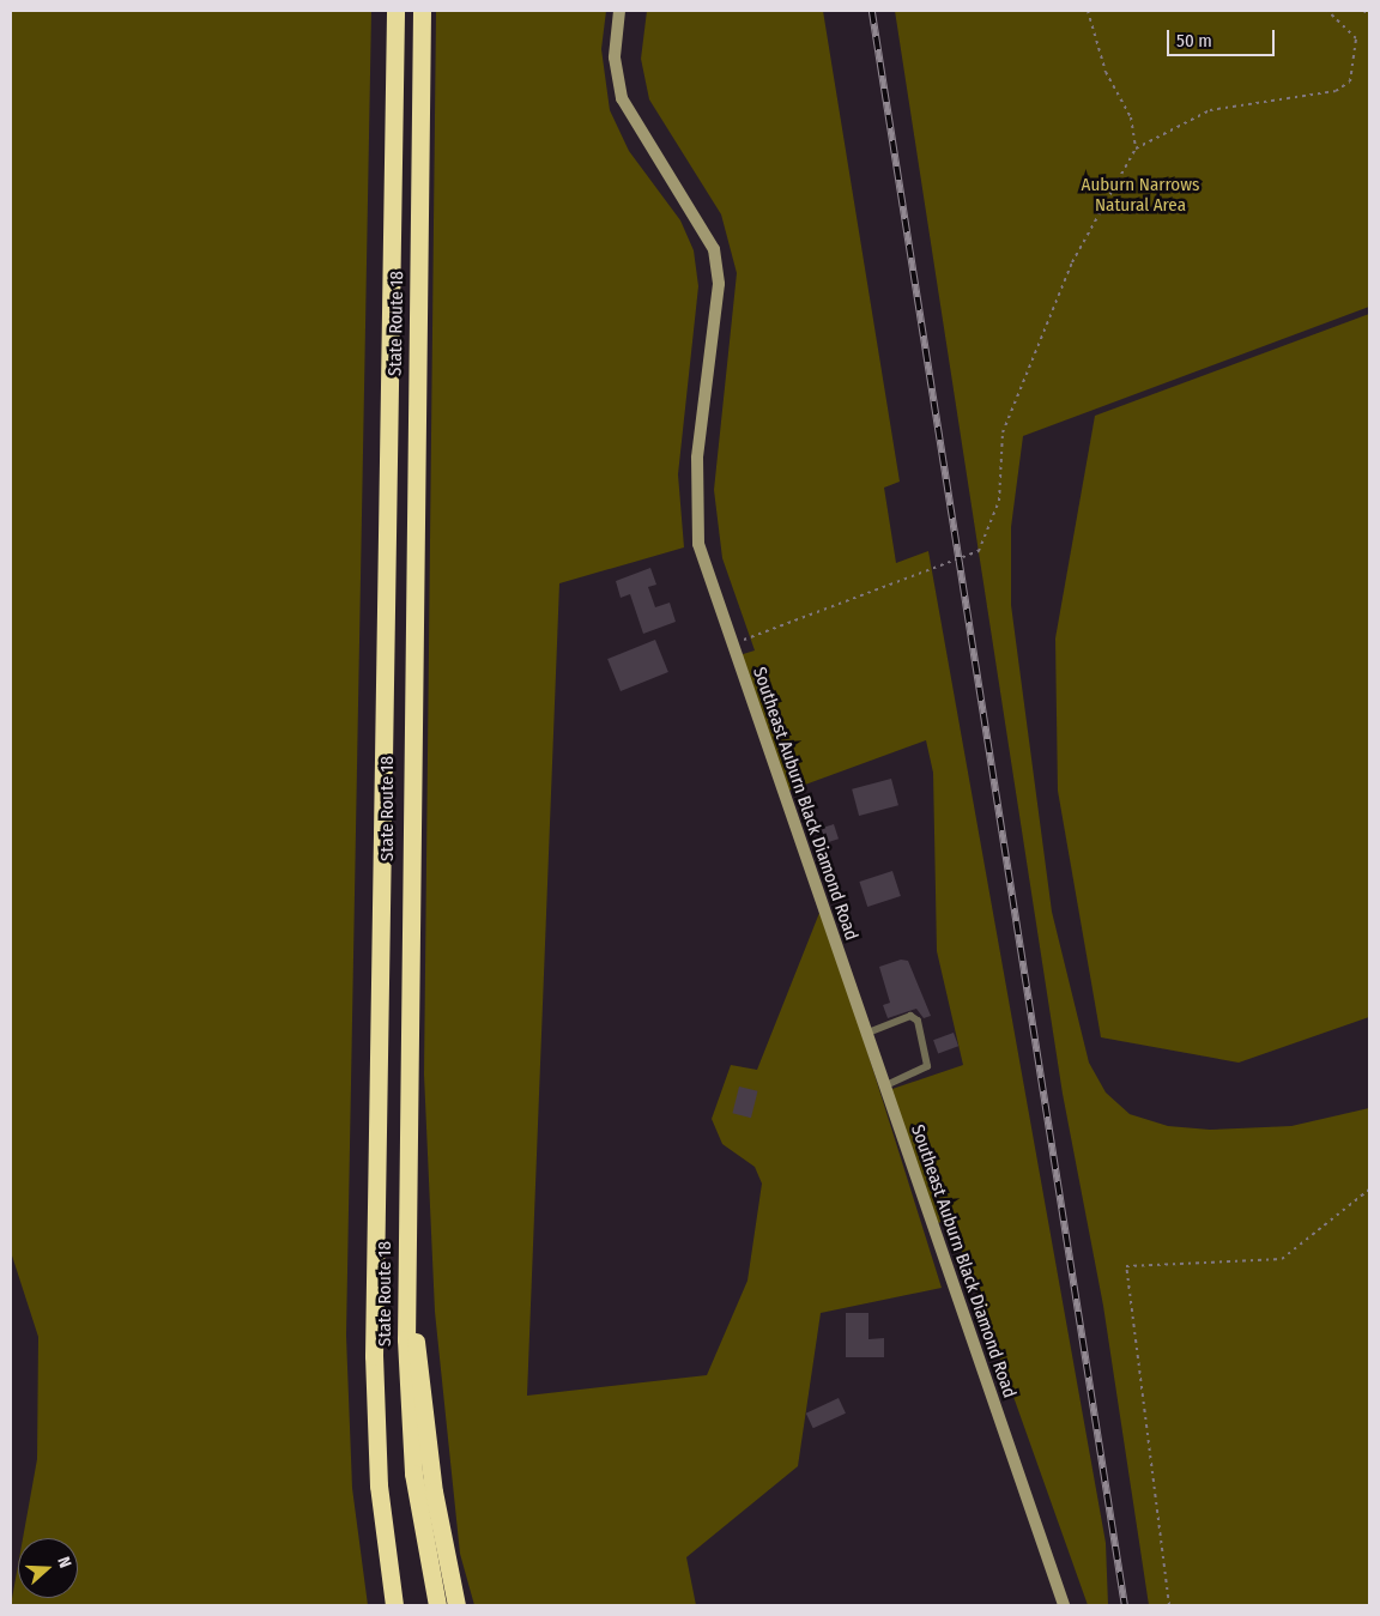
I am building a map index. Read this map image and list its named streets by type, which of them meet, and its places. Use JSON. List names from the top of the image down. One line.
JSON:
{"streets":{"highway":["State Route 18"],"main road":["Southeast Auburn Black Diamond Road"]},"parks":["Auburn Narrows Natural Area"],"scale_bar":"50 m","north":"right"}
